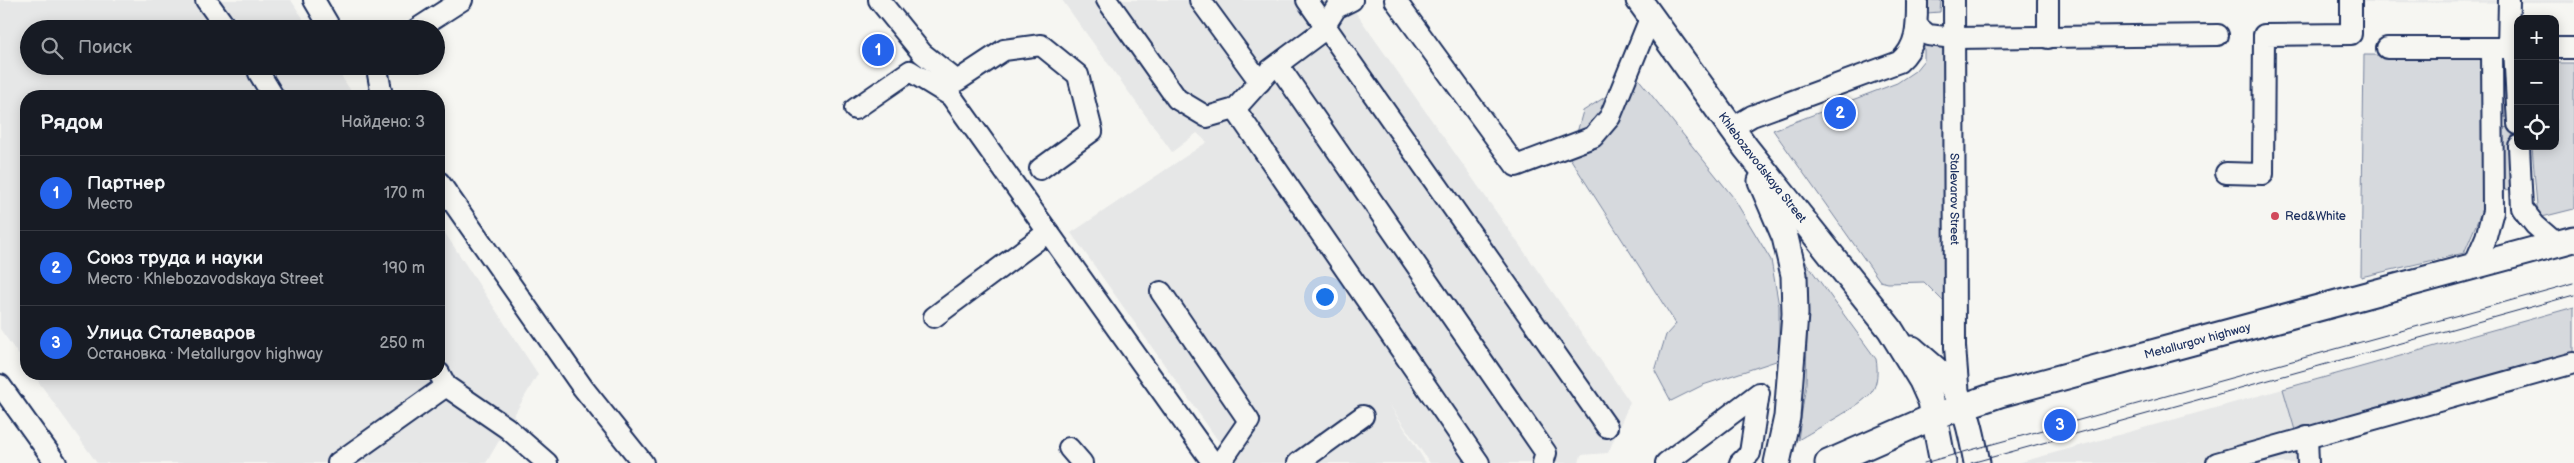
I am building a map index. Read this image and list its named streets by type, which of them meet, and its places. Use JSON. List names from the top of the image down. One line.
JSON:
{"streets":{"main road":["Khlebozavodskaya Street","Stalevarov Street","Metallurgov highway"]},"crossings":[["Khlebozavodskaya Street","Stalevarov Street"],["Khlebozavodskaya Street","Metallurgov highway"],["Stalevarov Street","Metallurgov highway"]],"places":["Red&White"],"page":{"map_buttons":["+","−"],"search":"Поиск","pins":["1","2","3"],"heading":["Рядом","Найдено: 3"],"list":[{"mark":"1","name":"Партнер","note":"Место","value":"170 m"},{"mark":"2","name":"Союз труда и науки","note":"Место · Khlebozavodskaya Street","value":"190 m"},{"mark":"3","name":"Улица Сталеваров","note":"Остановка · Metallurgov highway","value":"250 m"}]}}
